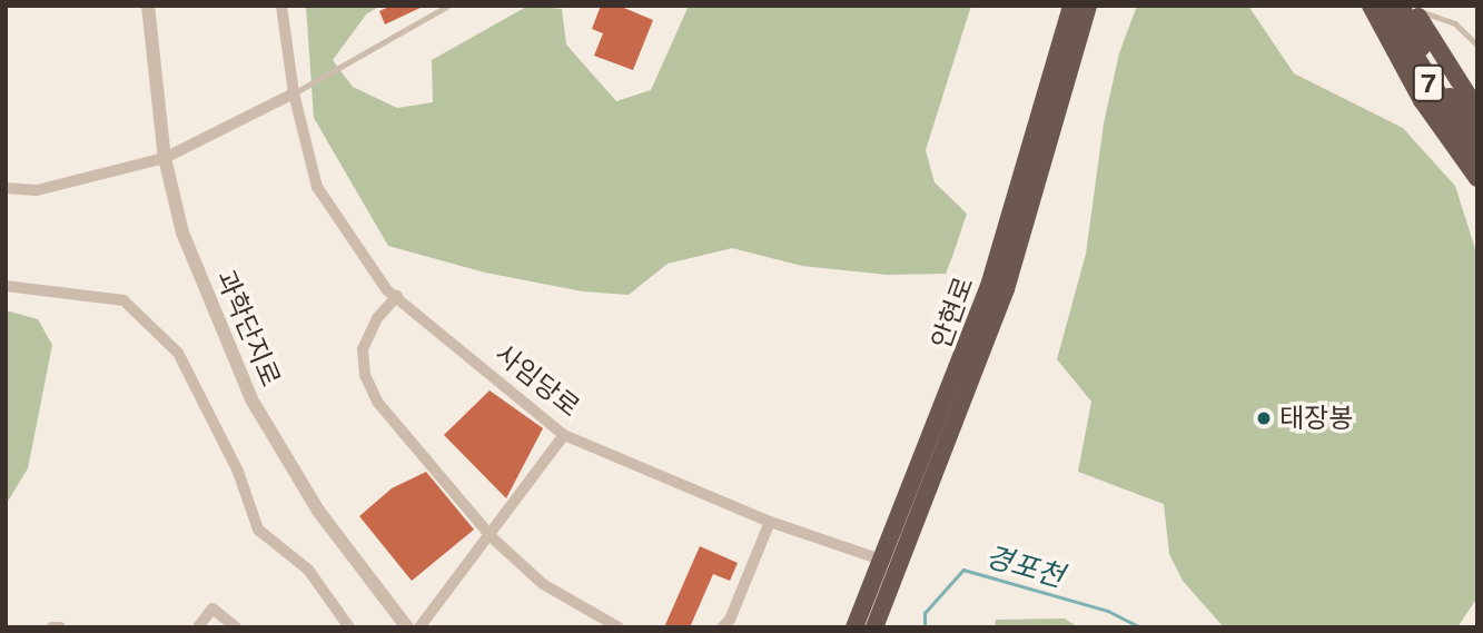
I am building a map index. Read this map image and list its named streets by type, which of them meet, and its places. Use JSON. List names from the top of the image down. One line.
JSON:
{"streets":{"highway":["7","안현로"],"street":["과학단지로","사임당로"]},"crossings":[["안현로","사임당로"]],"water":["경포천"],"places":["태장봉"]}
